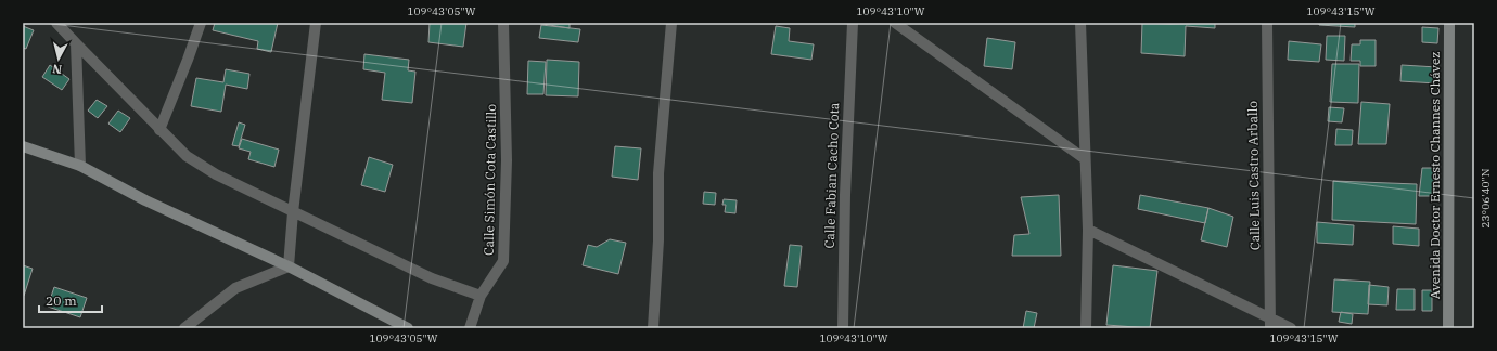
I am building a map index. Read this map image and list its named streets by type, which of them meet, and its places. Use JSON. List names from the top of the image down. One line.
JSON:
{"streets":{"street":["Calle Fabian Cacho Cota","Calle Luis Castro Arballo","Avenida Doctor Ernesto Channes Chávez","Calle Simón Cota Castillo"]},"scale_bar":"20 m","north":"bottom","coordinates":["109°43'05\"W","109°43'10\"W","109°43'15\"W","23°06'40\"N"]}
